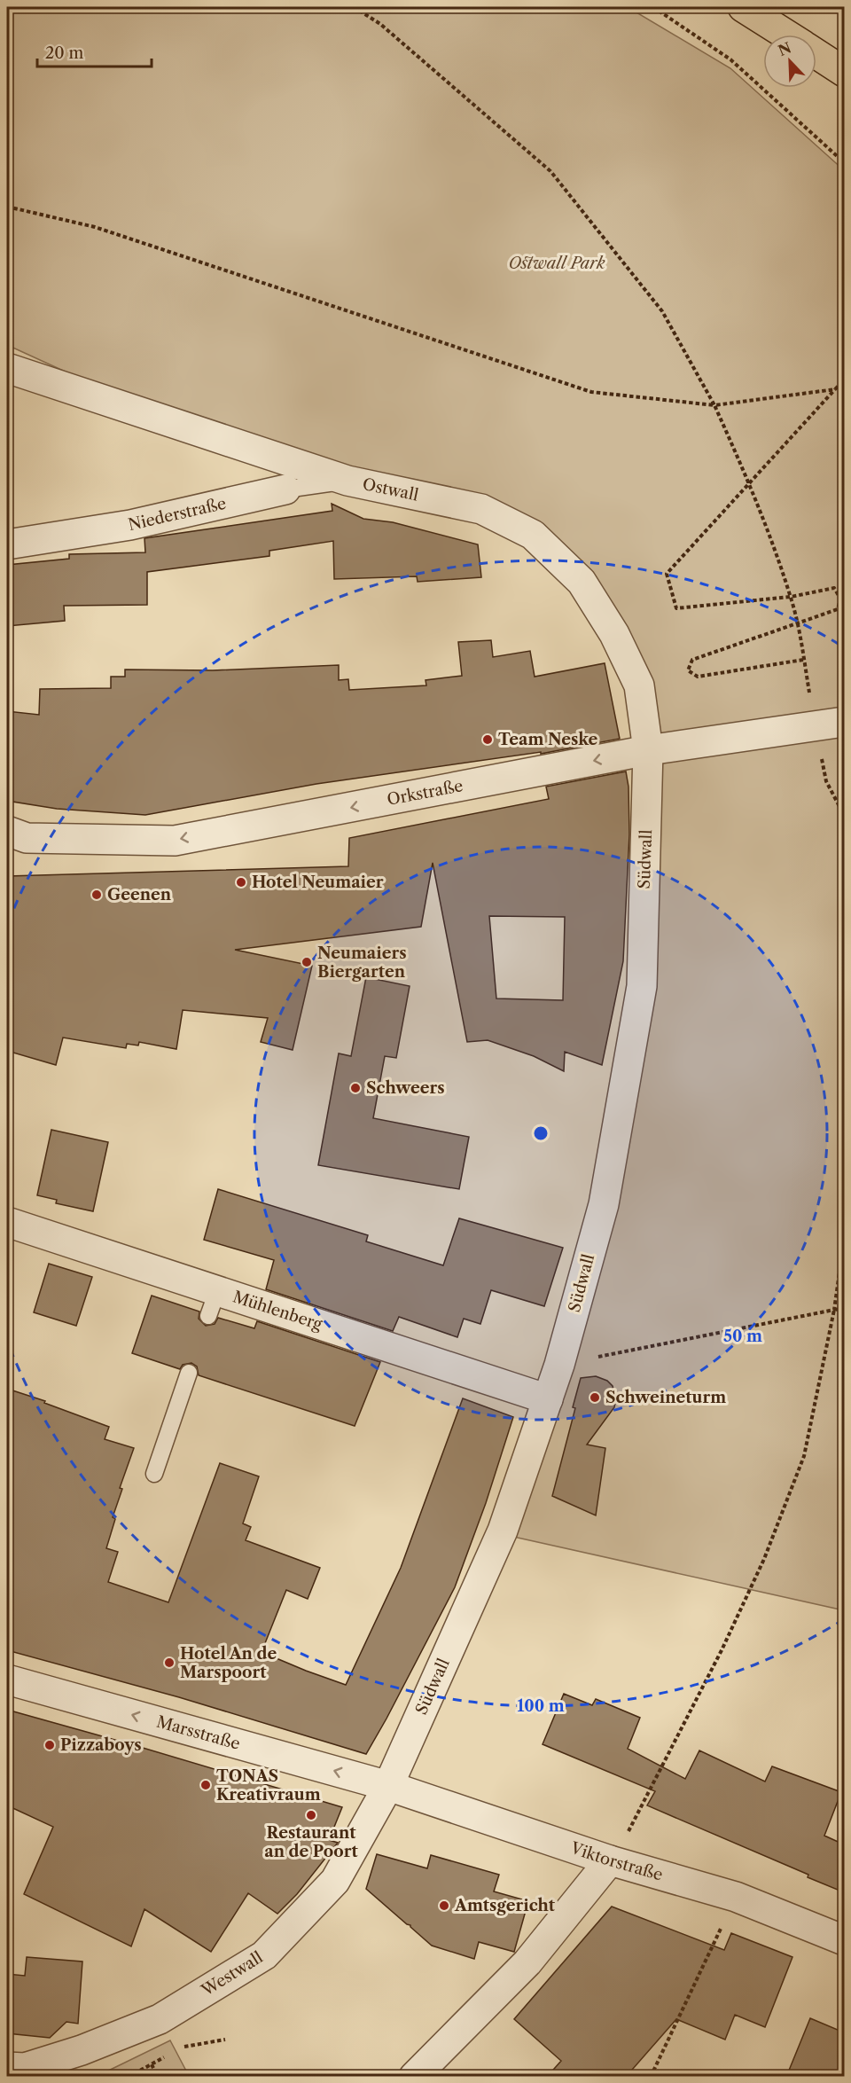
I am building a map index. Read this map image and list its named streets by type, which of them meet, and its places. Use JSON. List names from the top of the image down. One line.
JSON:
{"streets":{"street":["Ostwall","Niederstraße","Orkstraße","Südwall","Mühlenberg","Marsstraße","Viktorstraße","Westwall"]},"crossings":[["Ostwall","Niederstraße"],["Ostwall","Orkstraße"],["Ostwall","Südwall"],["Orkstraße","Südwall"],["Südwall","Mühlenberg"],["Südwall","Marsstraße"],["Südwall","Viktorstraße"],["Südwall","Westwall"],["Marsstraße","Viktorstraße"],["Marsstraße","Westwall"],["Viktorstraße","Westwall"]],"one_way":["Orkstraße","Marsstraße"],"parks":["Ostwall Park"],"places":["Team Neske","Hotel Neumaier","Geenen","Neumaiers Biergarten","Schweers","Schweineturm","Hotel An de Marspoort","Pizzaboys","TONAS Kreativraum","Restaurant an de Poort","Amtsgericht"],"scale_bar":"20 m","north":"top left","rings":["50 m","100 m"]}
